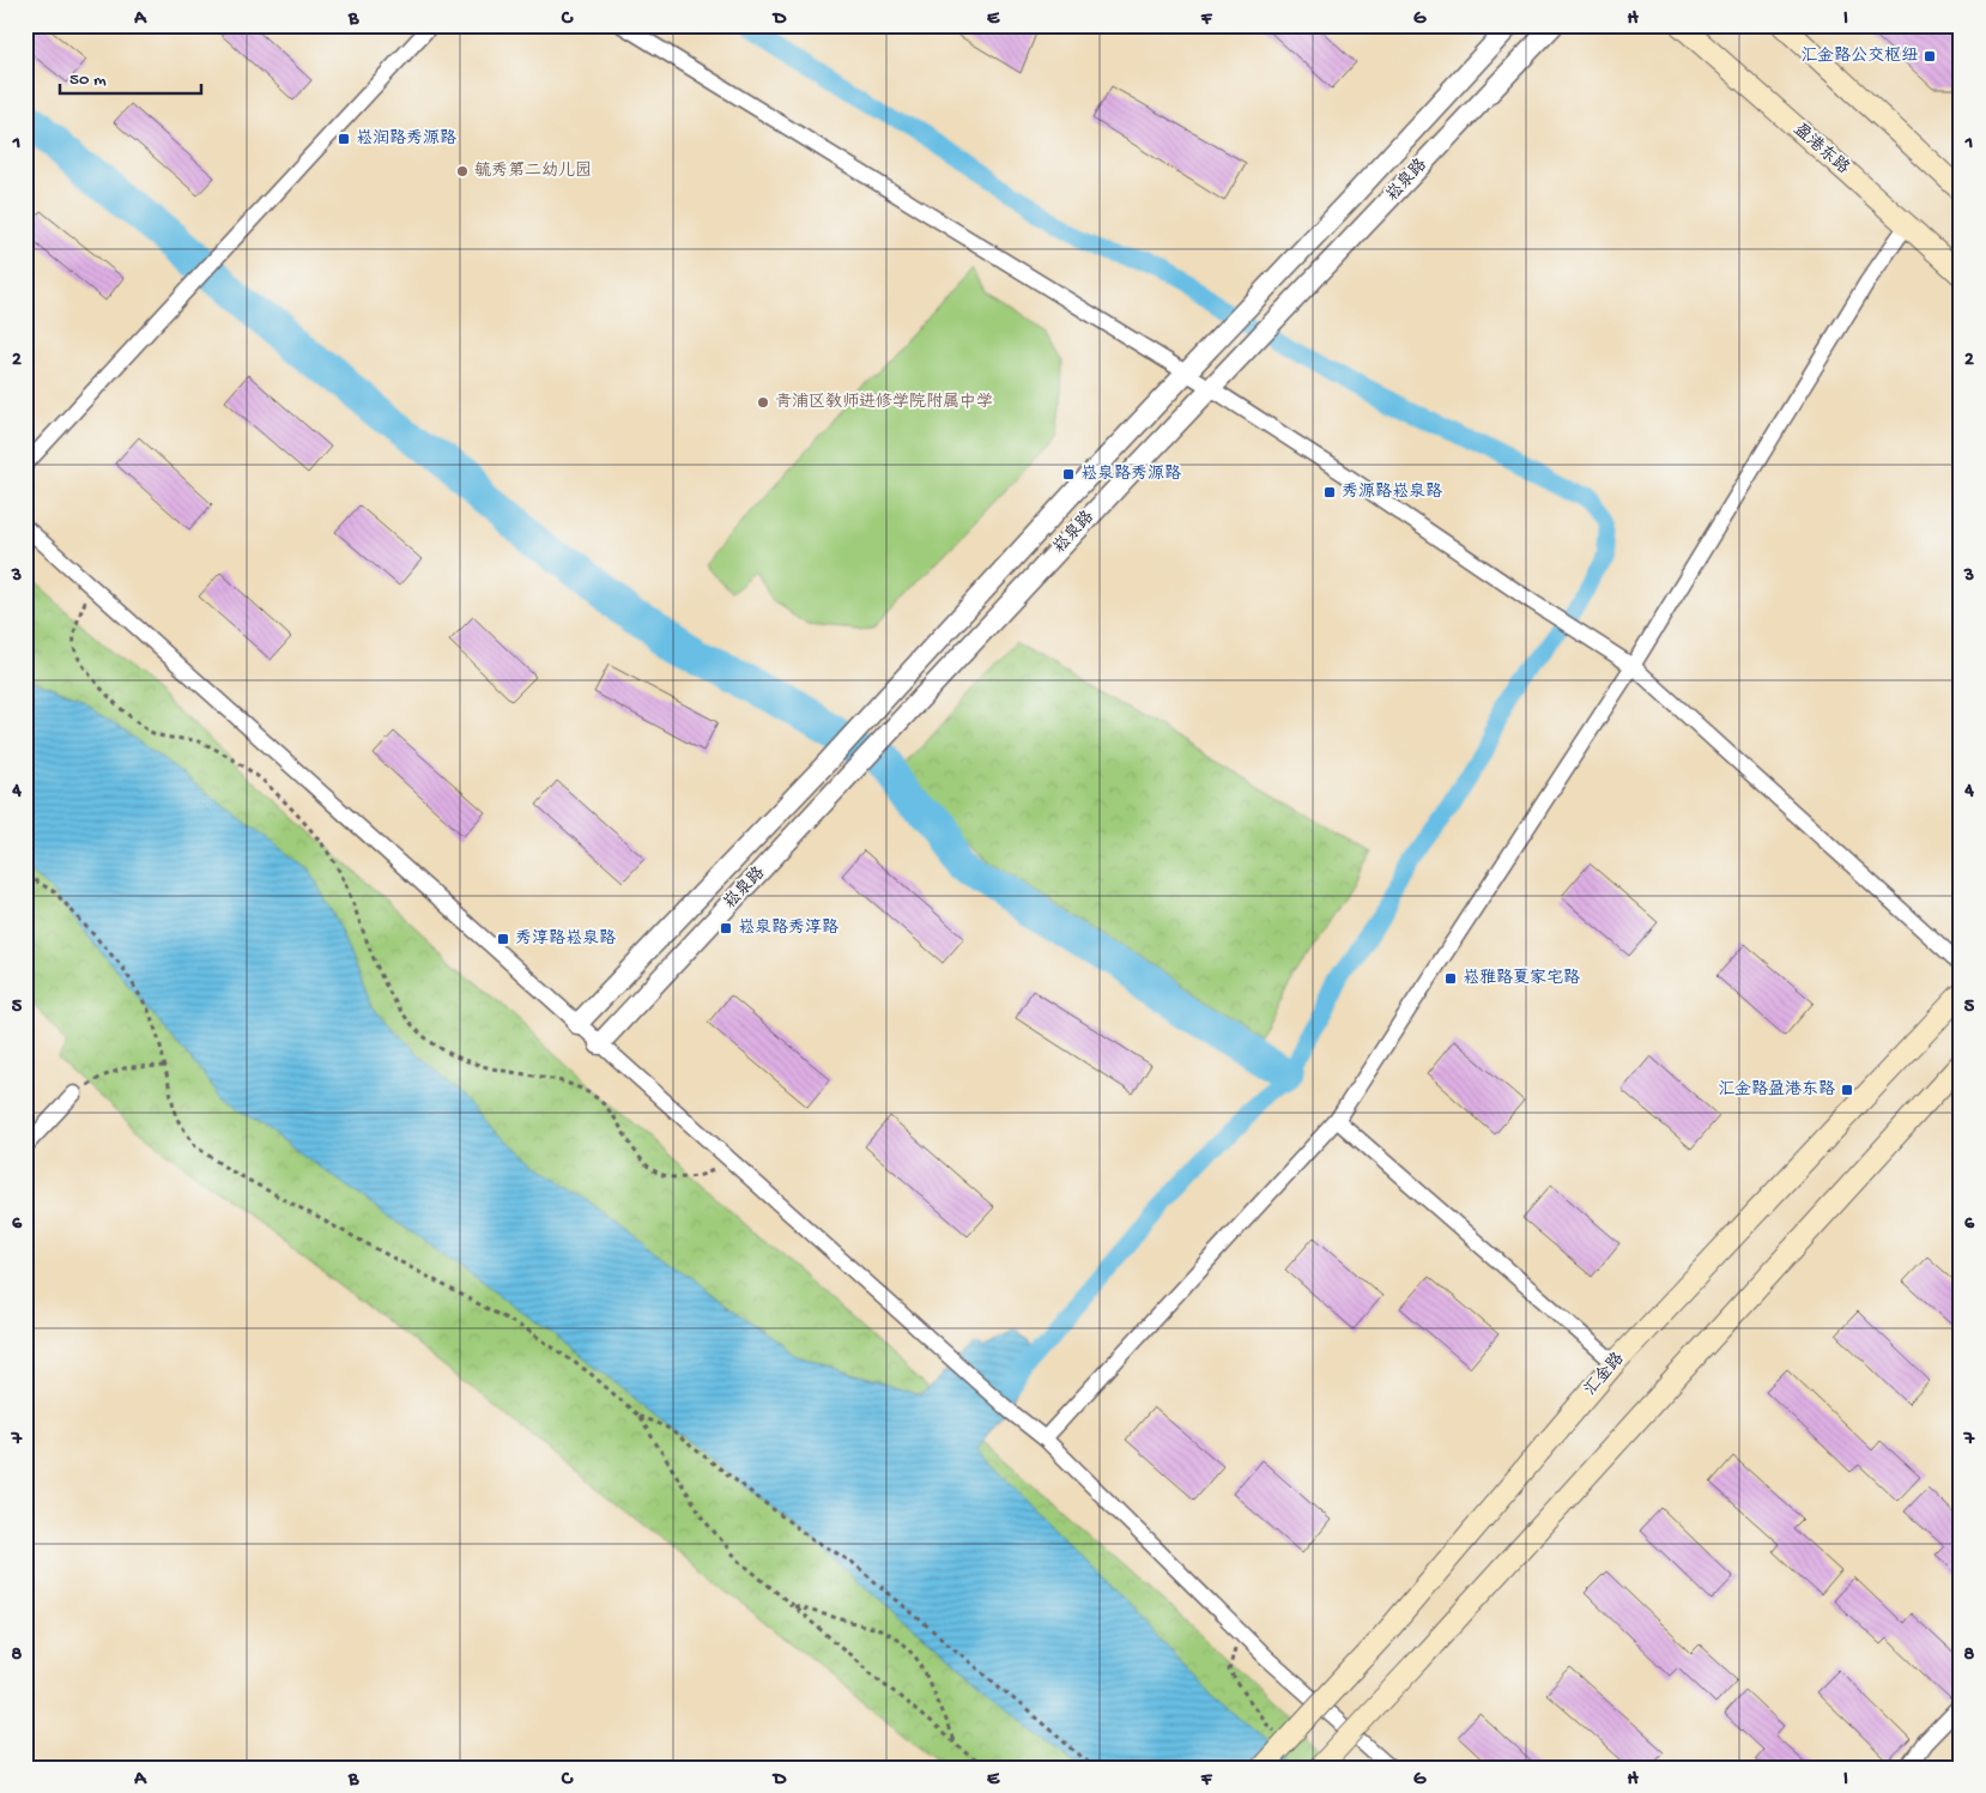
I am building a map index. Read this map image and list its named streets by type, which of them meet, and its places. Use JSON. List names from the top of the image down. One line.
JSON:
{"streets":{"main road":["盈港东路","汇金路"],"street":["崧泉路"]},"places":{"transit":["汇金路公交枢纽","崧润路秀源路","崧泉路秀源路","秀源路崧泉路","崧泉路秀淳路","秀淳路崧泉路","崧雅路夏家宅路","汇金路盈港东路"],"other":["毓秀第二幼儿园","青浦区教师进修学院附属中学"]},"scale_bar":"50 m","grid":{"columns":["A","B","C","D","E","F","G","H","I"],"rows":["1","2","3","4","5","6","7","8"]}}
